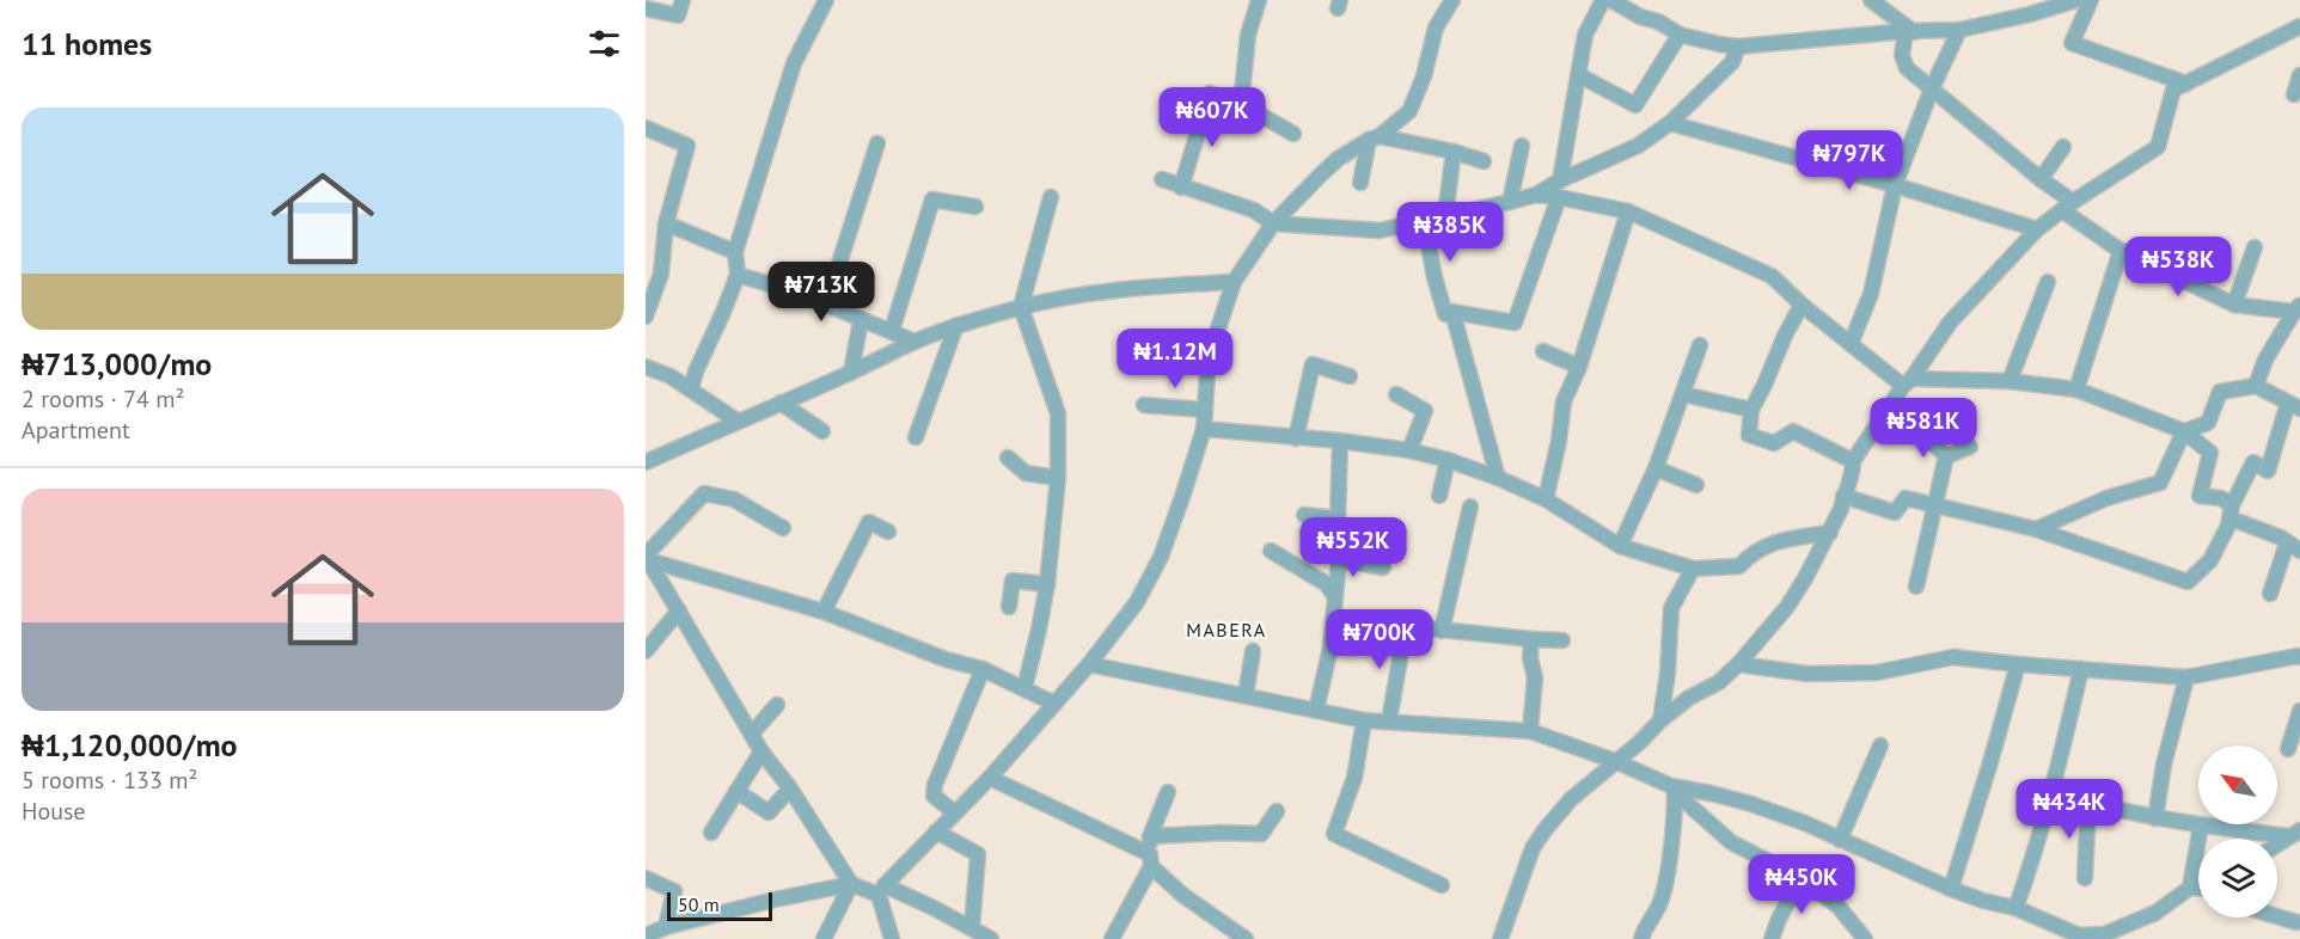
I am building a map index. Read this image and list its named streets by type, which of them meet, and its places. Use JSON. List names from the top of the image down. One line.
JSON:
{"districts":["MABERA"],"scale_bar":"50 m","north":"top left","page":{"heading":"11 homes","list":[{"name":"₦713,000/mo","note":"2 rooms · 74 m² · Apartment"},{"name":"₦1,120,000/mo","note":"5 rooms · 133 m² · House"}],"price":["₦607K","₦797K","₦385K","₦538K","₦713K","₦1.12M","₦581K","₦552K","₦700K","₦434K","₦450K"],"scale":"50 m"}}
